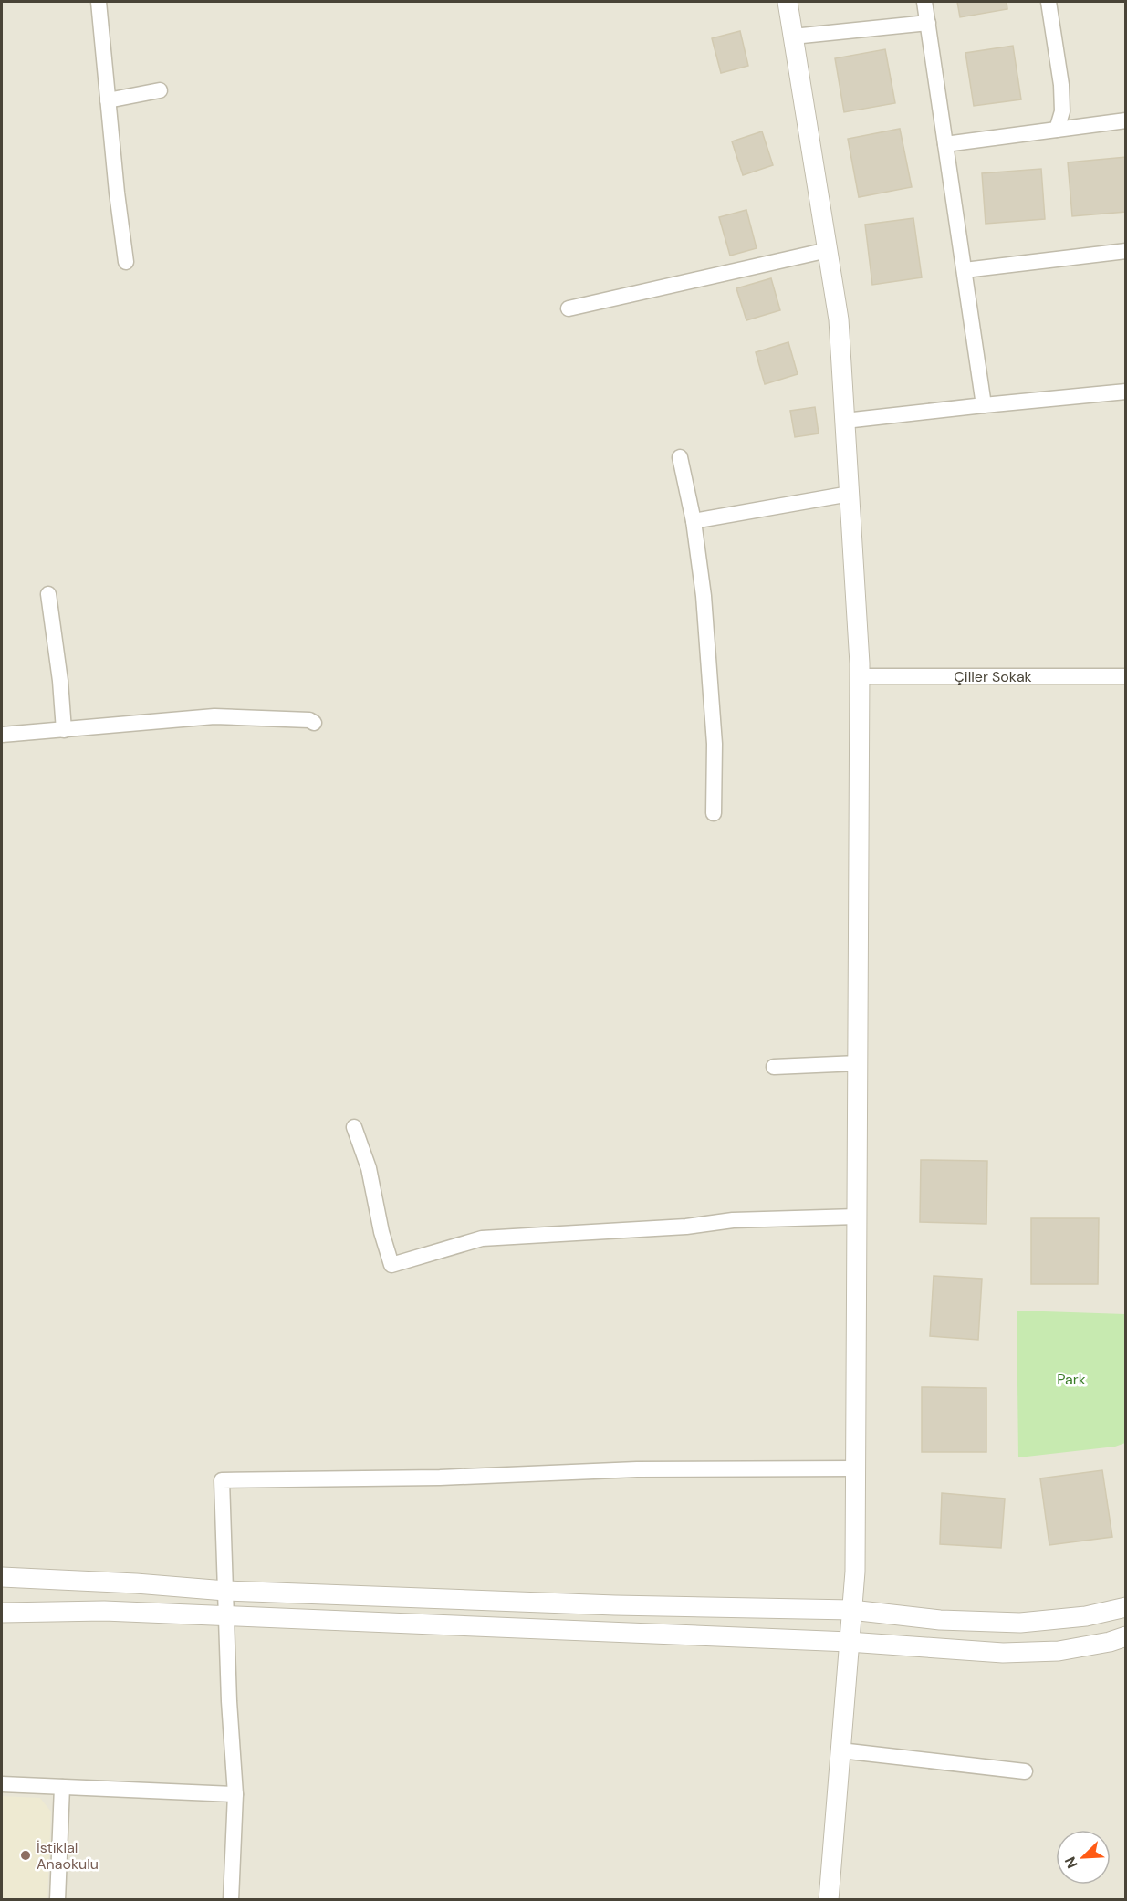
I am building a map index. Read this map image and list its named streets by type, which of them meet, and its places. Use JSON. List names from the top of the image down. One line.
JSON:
{"streets":{"street":["Çiller Sokak"]},"parks":["Park"],"places":["İstiklal Anaokulu"],"north":"bottom left"}
